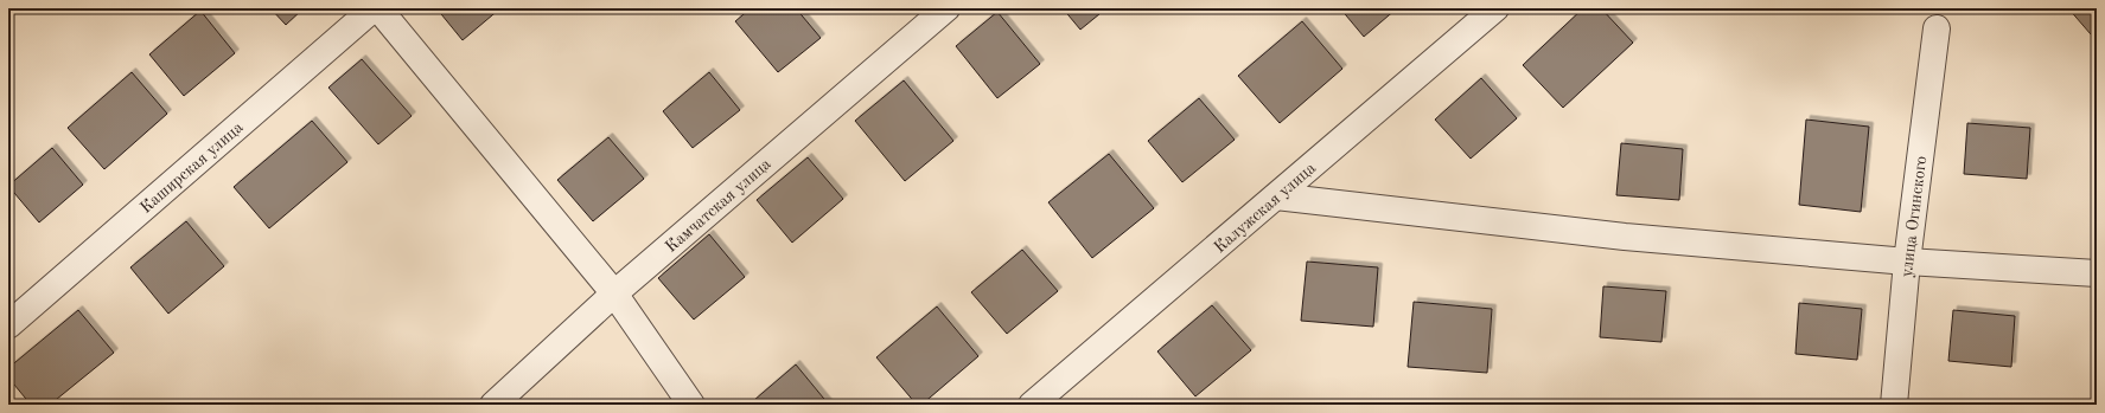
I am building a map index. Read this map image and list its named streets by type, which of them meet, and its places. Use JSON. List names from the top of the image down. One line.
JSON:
{"streets":{"street":["Каширская улица","Камчатская улица","Калужская улица","улица Огинского"]}}
